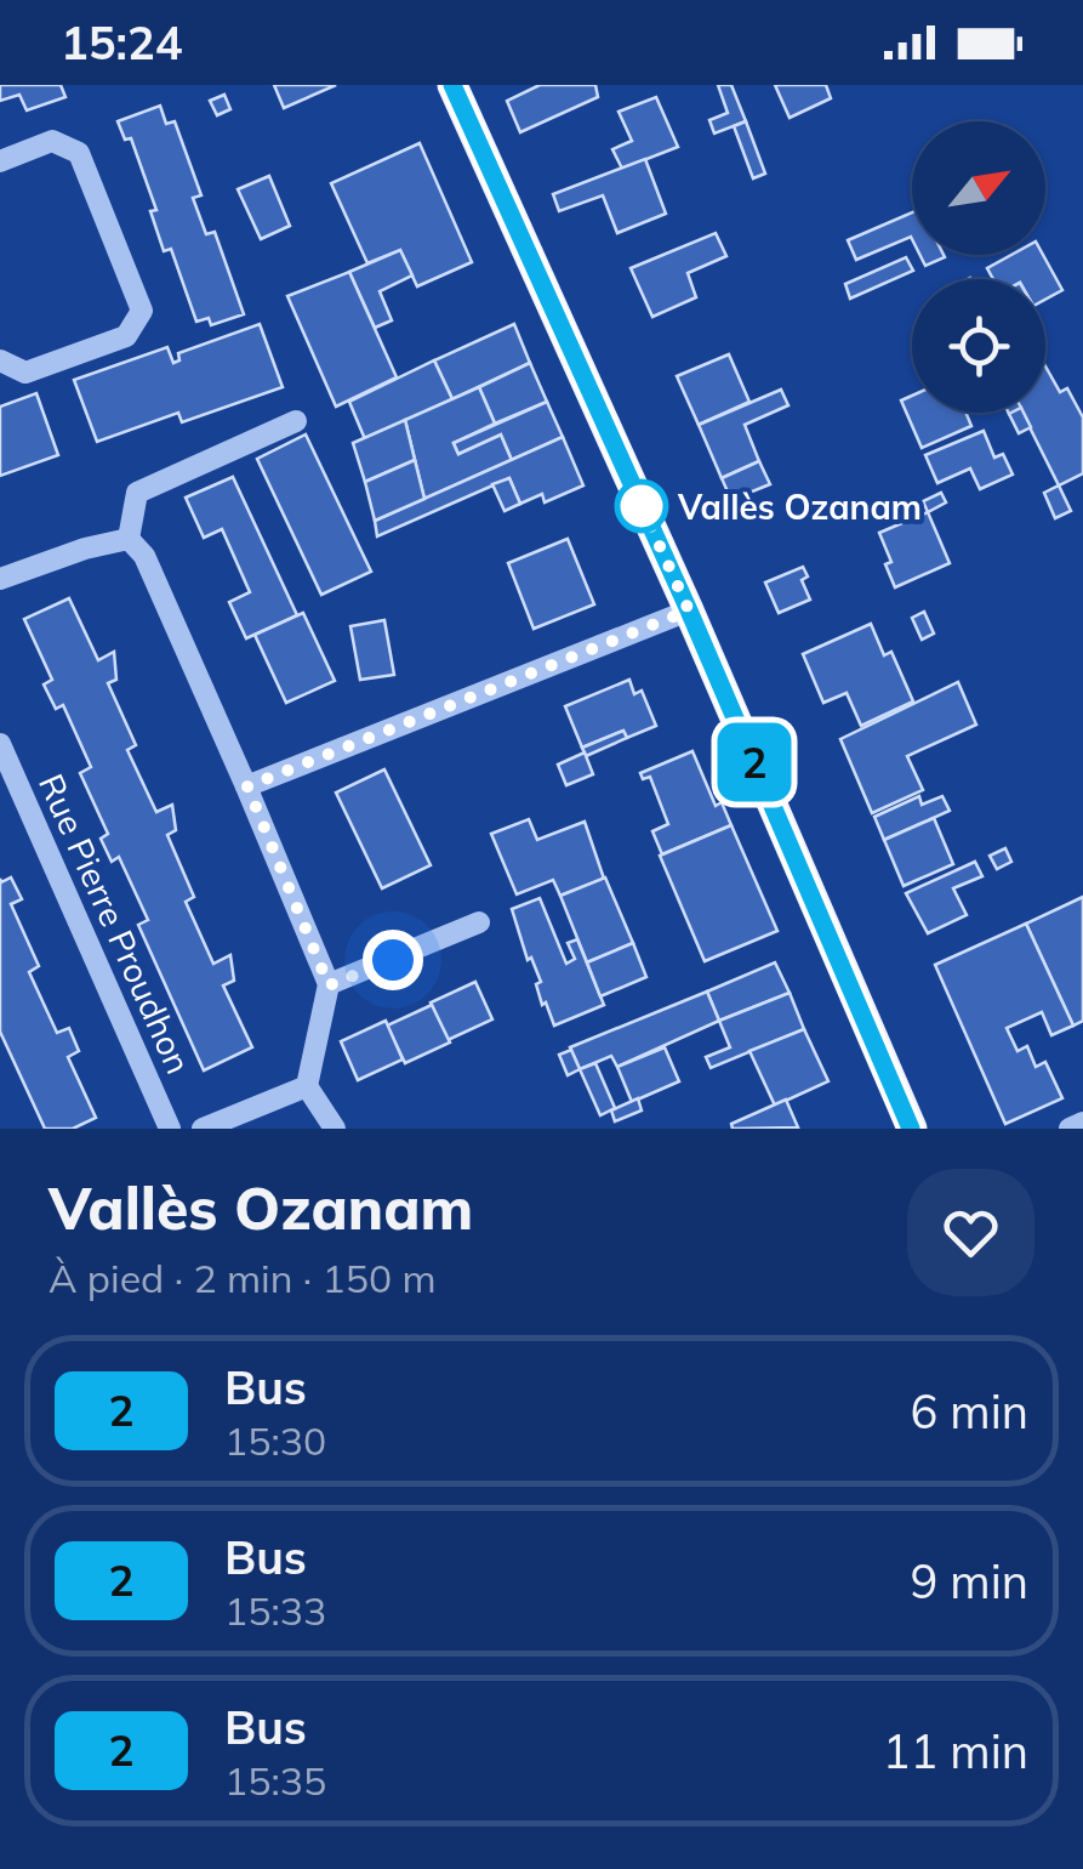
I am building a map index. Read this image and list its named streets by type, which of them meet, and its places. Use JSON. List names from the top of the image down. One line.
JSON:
{"streets":{"street":["Rue Pierre Proudhon"]},"places":["Vallès Ozanam"],"lines":["bus line 2"],"north":"top right","page":{"status":"15:24","on_map":"2","heading":["Vallès Ozanam","À pied · 2 min · 150 m"],"list":[{"mark":"2","name":"Bus","note":"15:30","value":"6 min"},{"mark":"2","name":"Bus","note":"15:33","value":"9 min"},{"mark":"2","name":"Bus","note":"15:35","value":"11 min"}]}}
